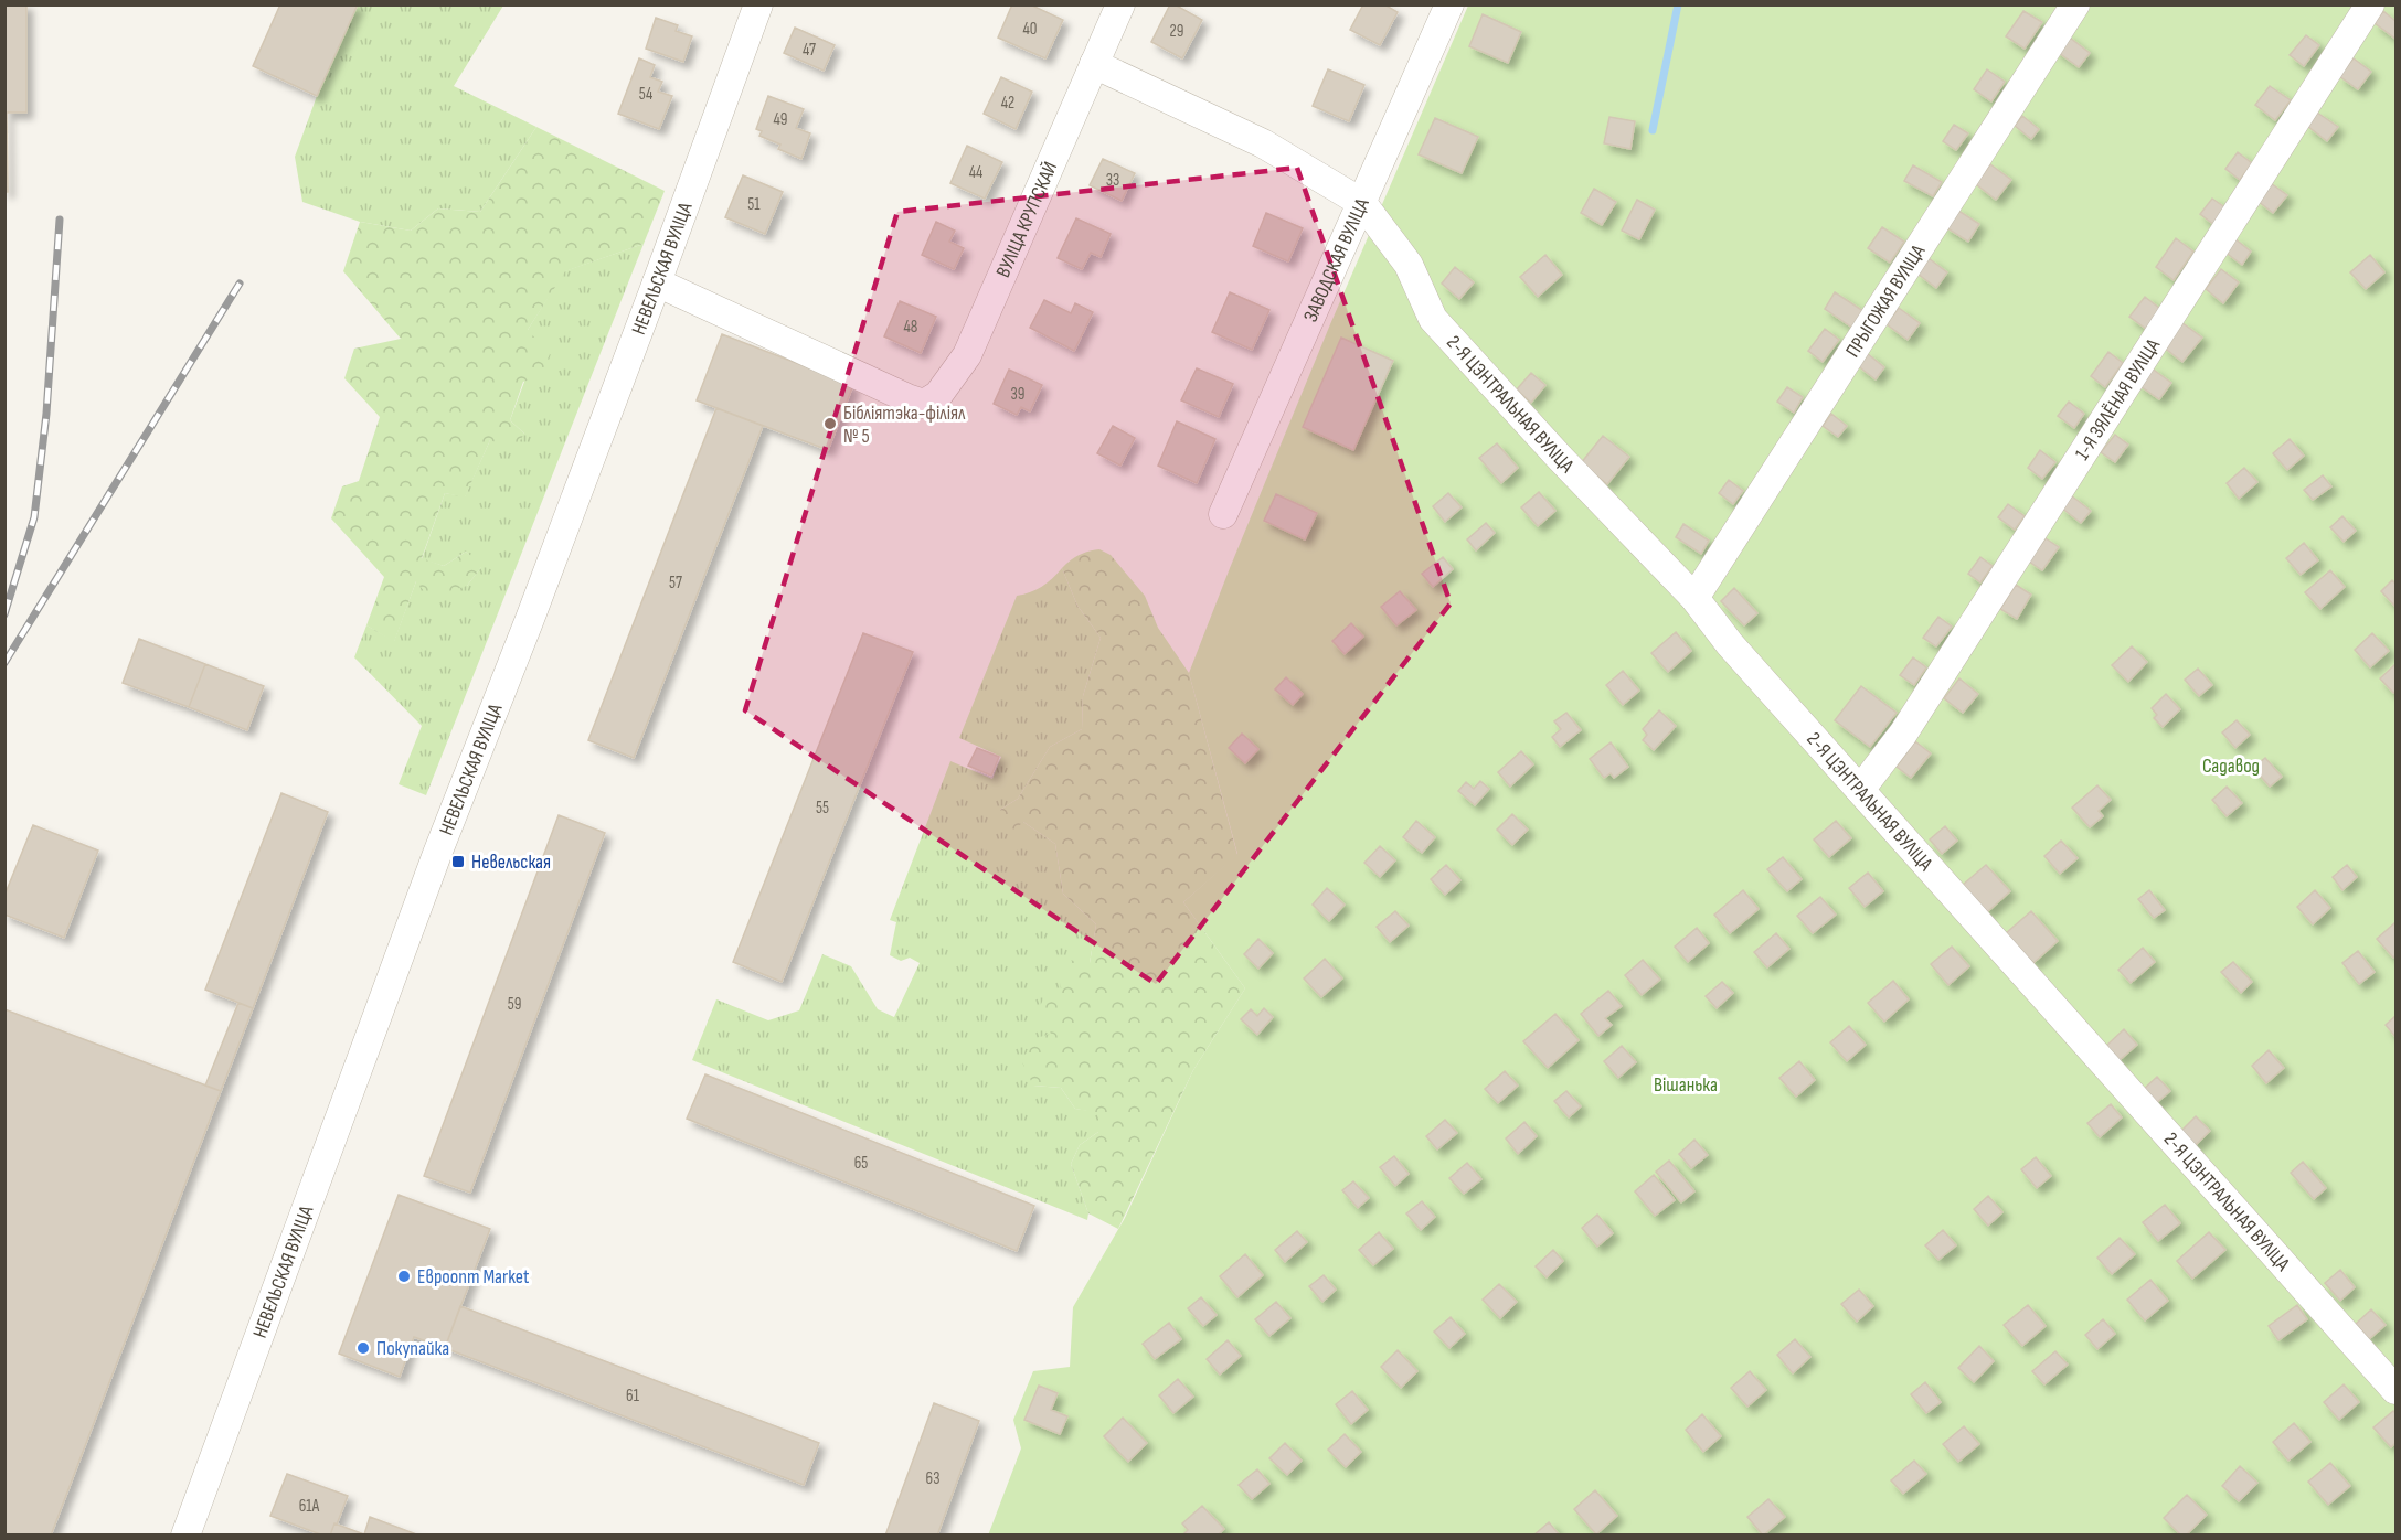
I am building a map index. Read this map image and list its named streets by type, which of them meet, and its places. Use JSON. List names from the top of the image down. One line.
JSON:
{"streets":{"street":["ВУЛІЦА КРУПСКАЙ","ЗАВОДСКАЯ ВУЛІЦА","НЕВЕЛЬСКАЯ ВУЛІЦА","ПРЫГОЖАЯ ВУЛІЦА","1-Я ЗЯЛЁНАЯ ВУЛІЦА","2-Я ЦЭНТРАЛЬНАЯ ВУЛІЦА"]},"crossings":[["ВУЛІЦА КРУПСКАЙ","НЕВЕЛЬСКАЯ ВУЛІЦА"],["ЗАВОДСКАЯ ВУЛІЦА","2-Я ЦЭНТРАЛЬНАЯ ВУЛІЦА"],["ПРЫГОЖАЯ ВУЛІЦА","2-Я ЦЭНТРАЛЬНАЯ ВУЛІЦА"],["1-Я ЗЯЛЁНАЯ ВУЛІЦА","2-Я ЦЭНТРАЛЬНАЯ ВУЛІЦА"]],"parks":["Садавод","Вішанька"],"places":{"other":["Бібліятэка-філіял № 5","Евроопт Market","Покупайка"],"transit":["Невельская"]},"house_numbers":["40","29","47","54","42","49","44","33","51","48","39","57","55","59","65","61","63","61А"]}
